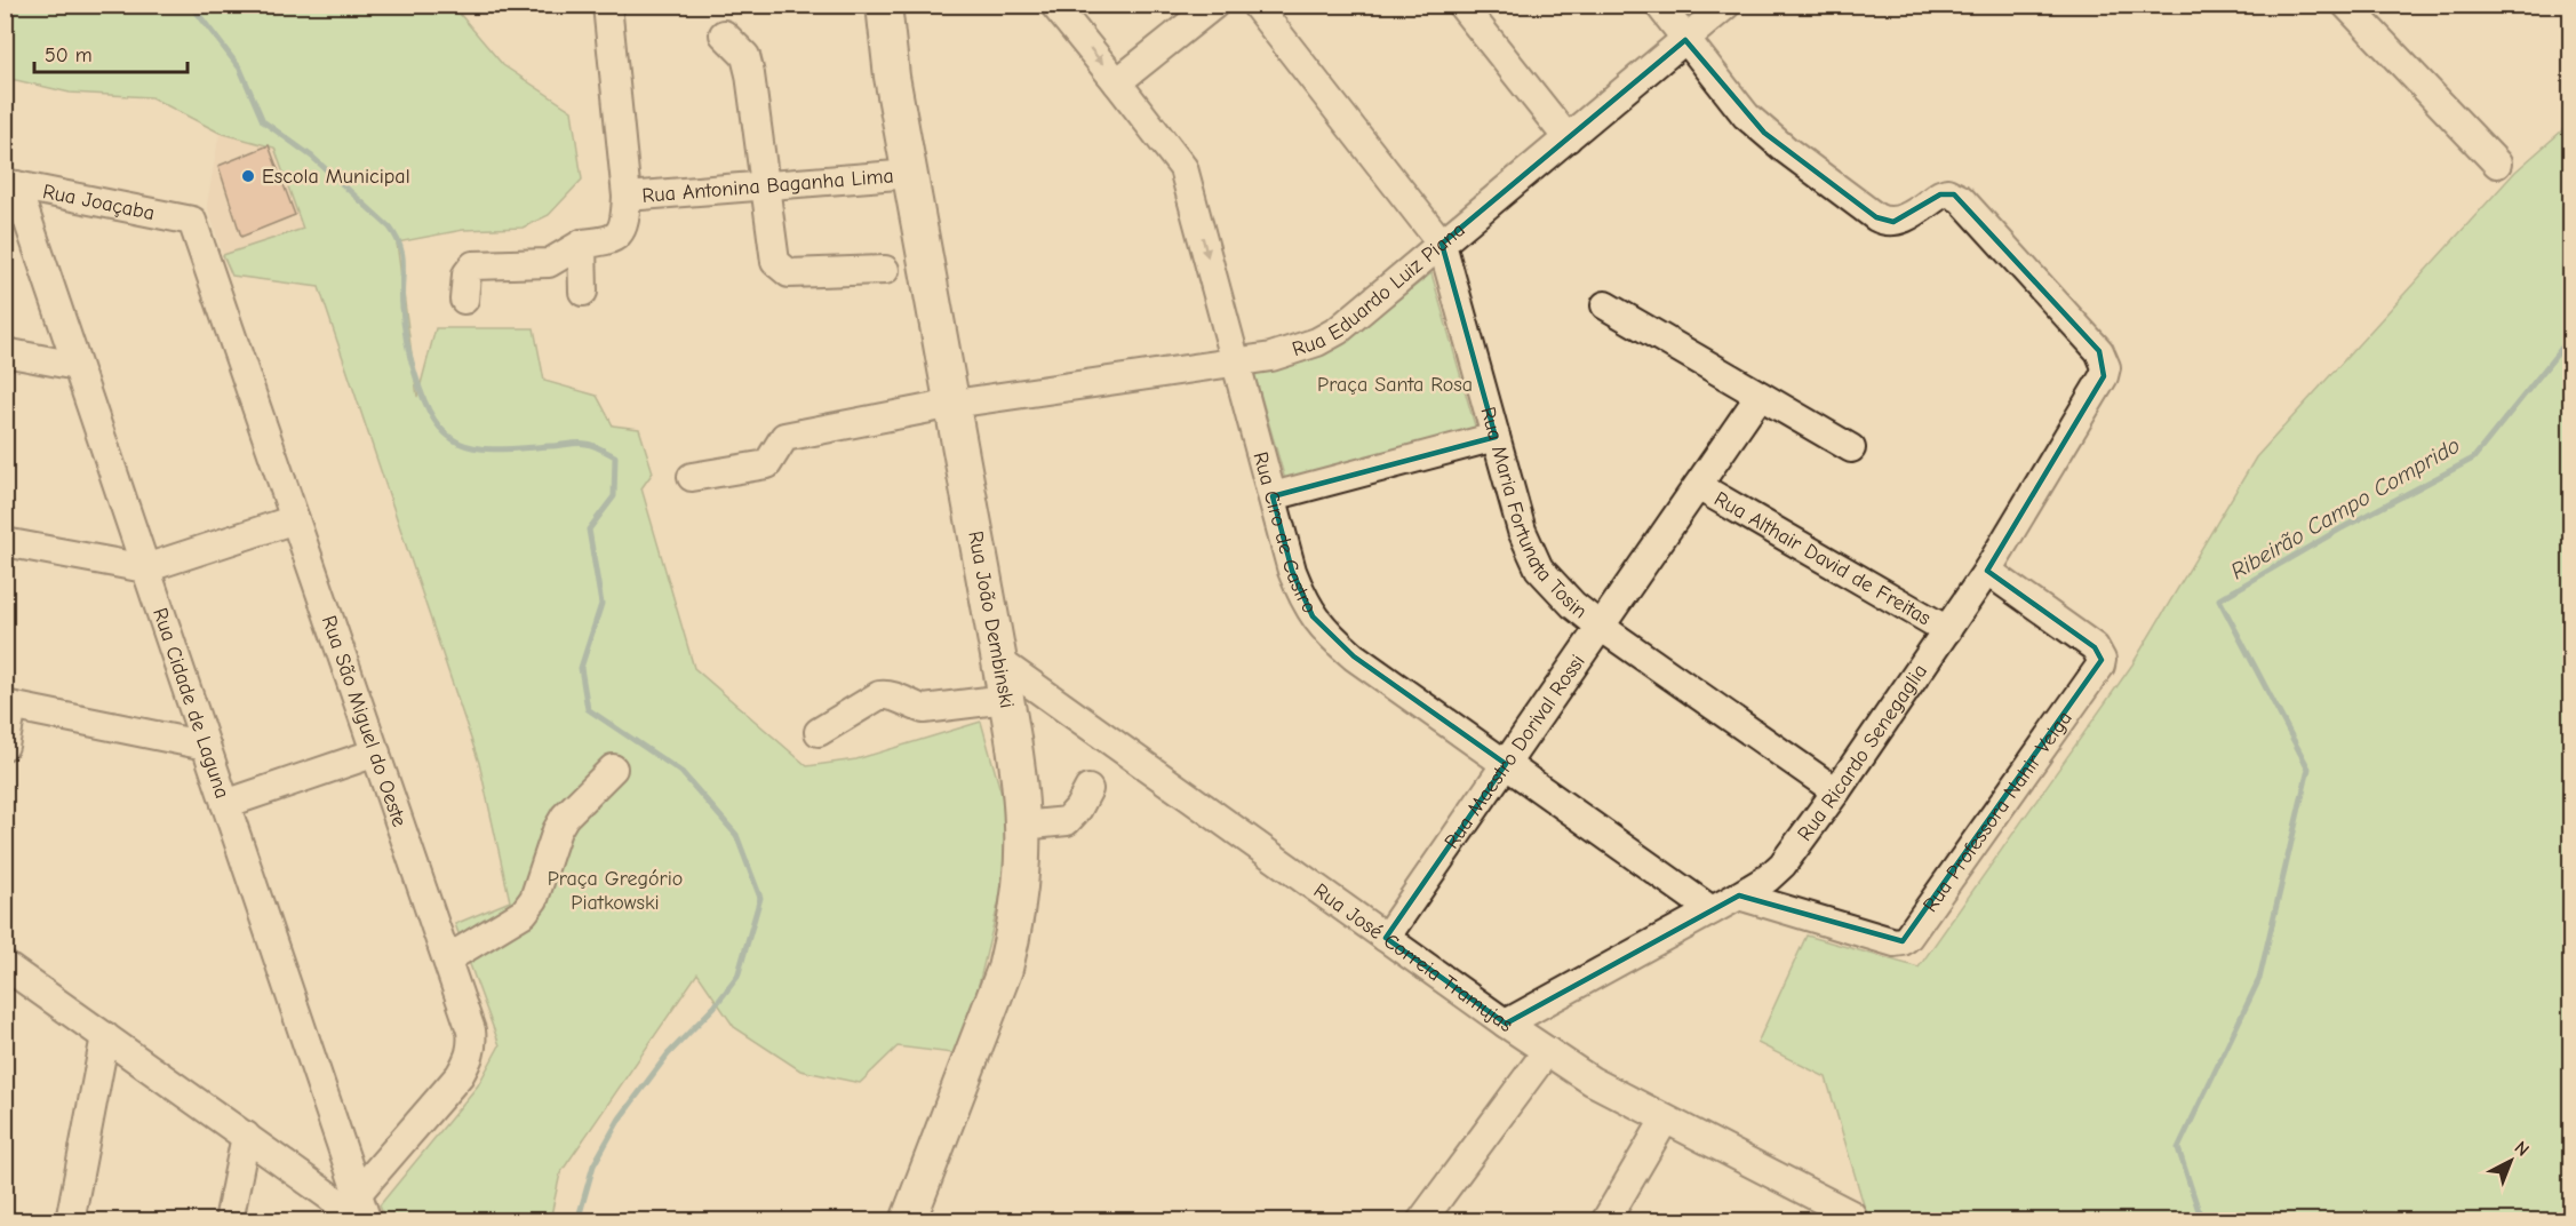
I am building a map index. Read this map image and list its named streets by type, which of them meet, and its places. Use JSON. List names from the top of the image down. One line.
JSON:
{"streets":{"main road":["Rua João Dembinski"],"street":["Rua Antonina Baganha Lima","Rua Joaçaba","Rua Eduardo Luiz Piana","Rua Maria Fortunata Tosin","Rua Ciro de Castro","Rua Althair David de Freitas","Rua Cidade de Laguna","Rua São Miguel do Oeste","Rua Maestro Dorival Rossi","Rua Ricardo Senegaglia","Rua Professora Nahir Veiga","Rua José Correia Tramujas"]},"crossings":[["Rua Antonina Baganha Lima","Rua João Dembinski"],["Rua Joaçaba","Rua Cidade de Laguna"],["Rua Joaçaba","Rua São Miguel do Oeste"],["Rua Eduardo Luiz Piana","Rua Maria Fortunata Tosin"],["Rua Eduardo Luiz Piana","Rua Ciro de Castro"],["Rua Eduardo Luiz Piana","Rua João Dembinski"],["Rua Eduardo Luiz Piana","Rua Ricardo Senegaglia"],["Rua Maria Fortunata Tosin","Rua Maestro Dorival Rossi"],["Rua Maria Fortunata Tosin","Rua Ricardo Senegaglia"],["Rua Ciro de Castro","Rua Maestro Dorival Rossi"],["Rua Ciro de Castro","Rua Ricardo Senegaglia"],["Rua Althair David de Freitas","Rua Maestro Dorival Rossi"],["Rua Althair David de Freitas","Rua Ricardo Senegaglia"],["Rua João Dembinski","Rua José Correia Tramujas"],["Rua Cidade de Laguna","Rua São Miguel do Oeste"],["Rua Maestro Dorival Rossi","Rua José Correia Tramujas"],["Rua Ricardo Senegaglia","Rua Professora Nahir Veiga"],["Rua Ricardo Senegaglia","Rua José Correia Tramujas"]],"water":["Ribeirão Campo Comprido"],"parks":["Praça Santa Rosa","Praça Gregório Piatkowski"],"places":["Escola Municipal"],"scale_bar":"50 m","north":"top right"}
